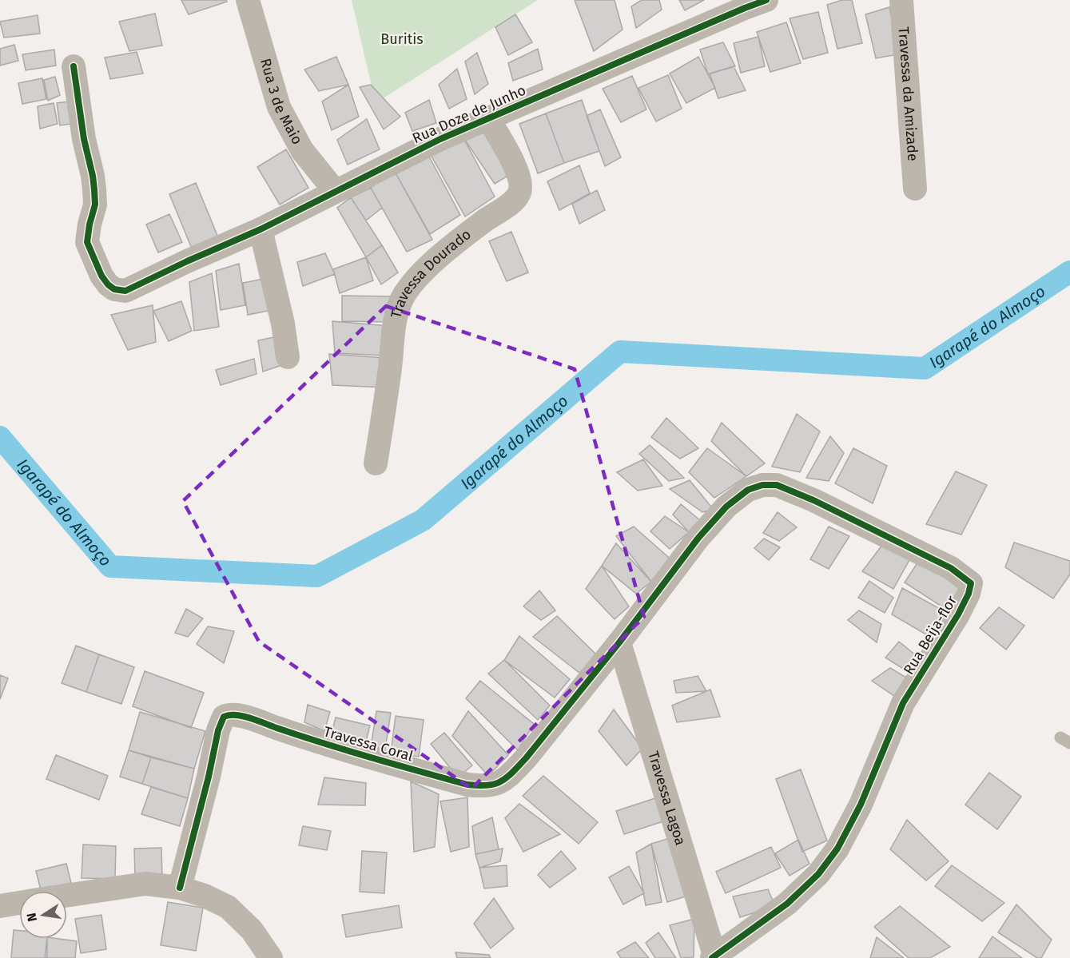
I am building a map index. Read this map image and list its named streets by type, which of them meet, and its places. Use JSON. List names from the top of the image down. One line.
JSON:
{"streets":{"street":["Travessa da Amizade","Rua 3 de Maio","Rua Doze de Junho","Travessa Dourado","Rua Beija-flor","Travessa Coral","Travessa Lagoa"]},"crossings":[["Rua 3 de Maio","Rua Doze de Junho"],["Rua Doze de Junho","Travessa Dourado"],["Rua Beija-flor","Travessa Coral"],["Rua Beija-flor","Travessa Lagoa"],["Travessa Coral","Travessa Lagoa"]],"water":["Igarapé do Almoço"],"parks":["Buritis"],"north":"left"}
